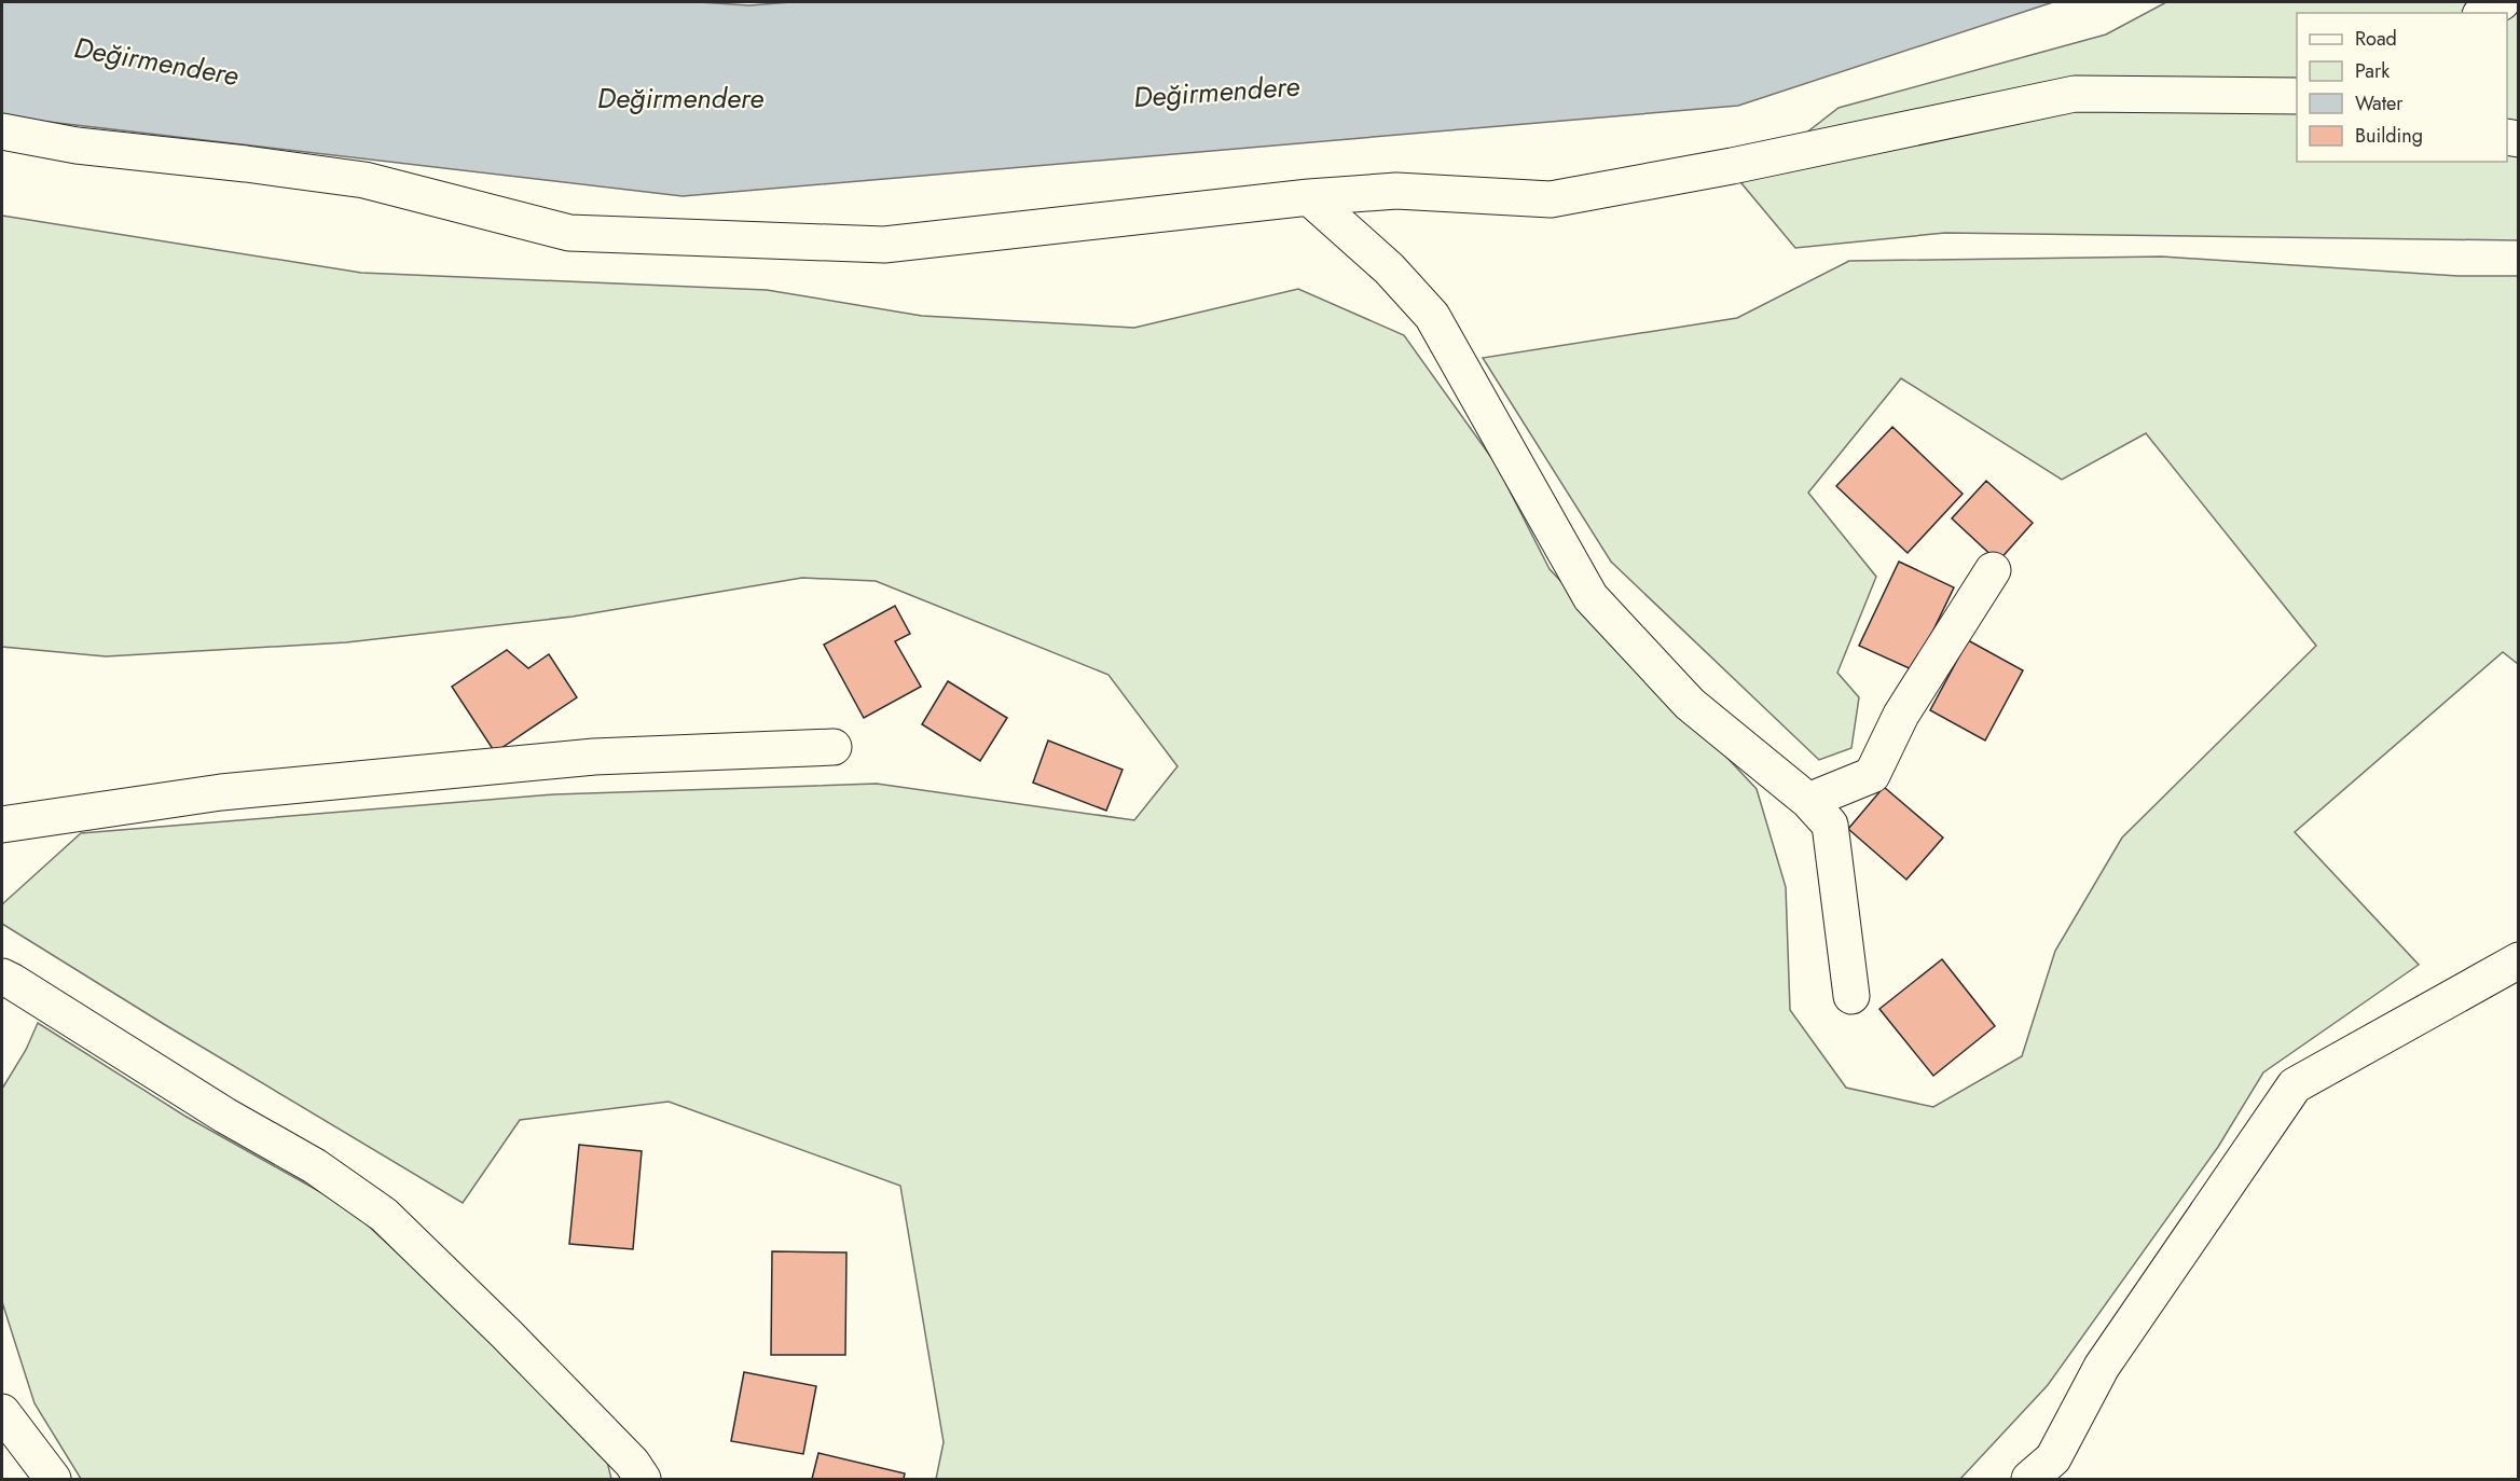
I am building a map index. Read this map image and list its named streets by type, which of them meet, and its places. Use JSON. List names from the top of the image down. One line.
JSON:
{"water":["Değirmendere"],"legend":["Road","Park","Water","Building"]}
